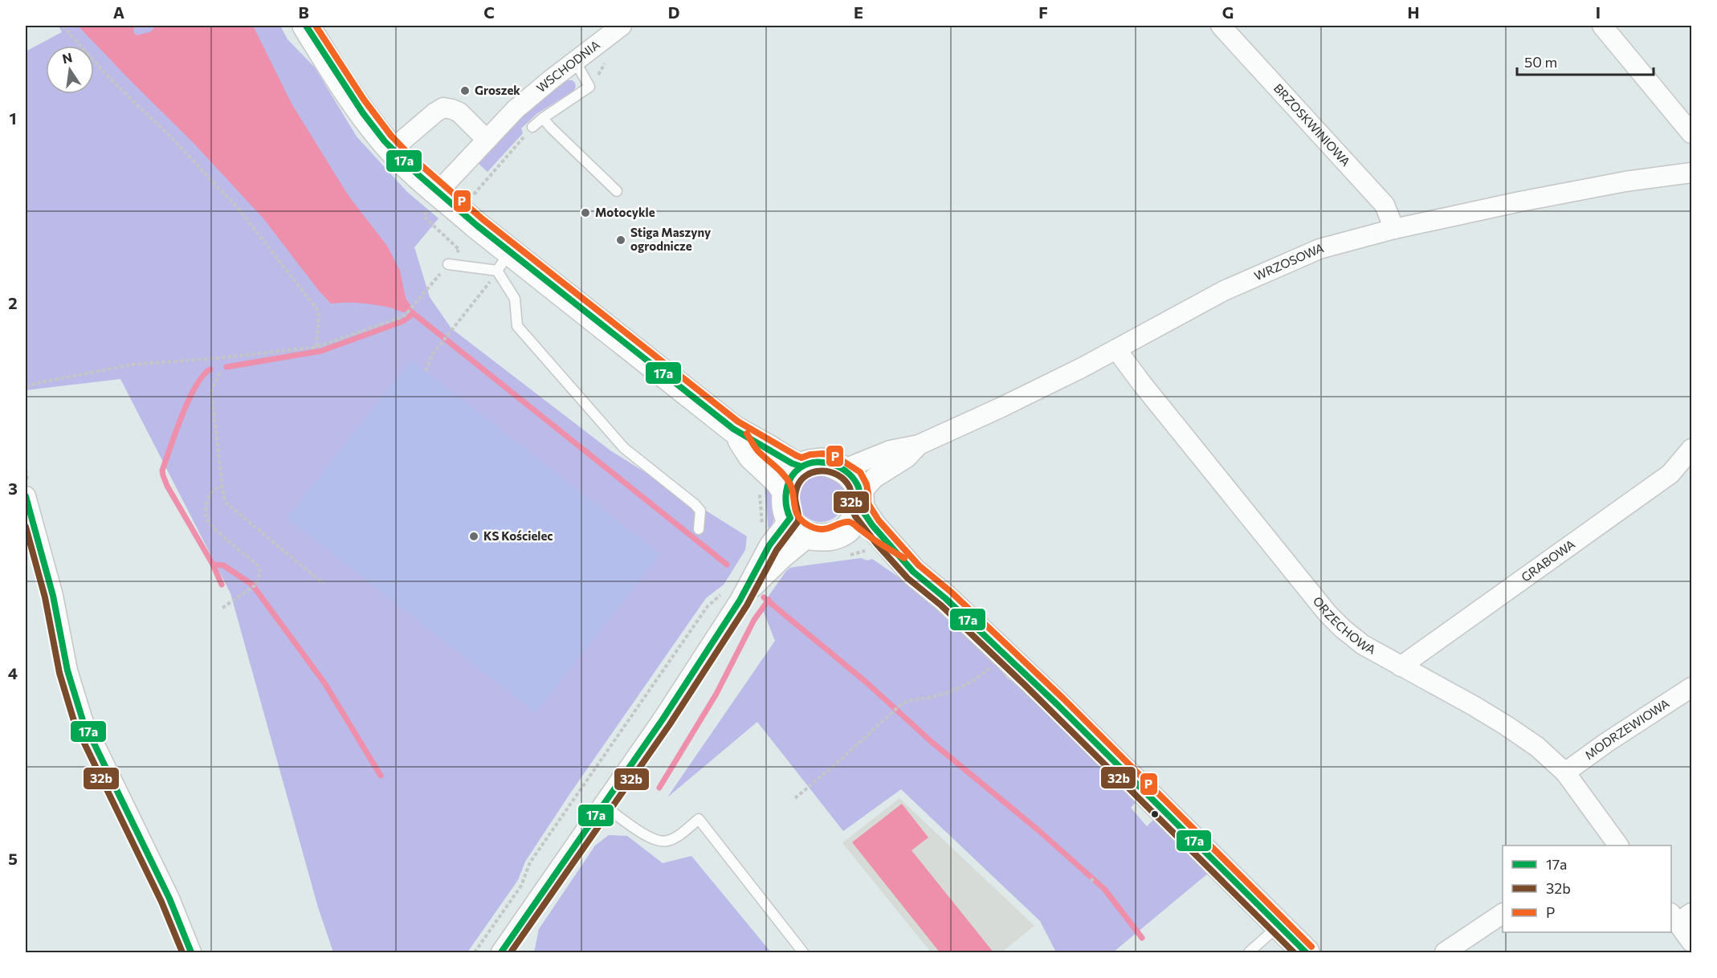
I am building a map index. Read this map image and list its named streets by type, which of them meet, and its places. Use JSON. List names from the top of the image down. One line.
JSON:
{"streets":{"street":["WSCHODNIA","BRZOSKWINIOWA","WRZOSOWA","GRABOWA","ORZECHOWA","MODRZEWIOWA"]},"crossings":[["BRZOSKWINIOWA","WRZOSOWA"],["WRZOSOWA","ORZECHOWA"],["GRABOWA","ORZECHOWA"],["ORZECHOWA","MODRZEWIOWA"]],"places":["Groszek","Motocykle","Stiga Maszyny ogrodnicze","KS Kościelec"],"lines":["transit line 17a","transit line P","transit line 32b"],"legend":["17a","32b","P"],"scale_bar":"50 m","north":"top","grid":{"columns":["A","B","C","D","E","F","G","H","I"],"rows":["1","2","3","4","5"]}}
